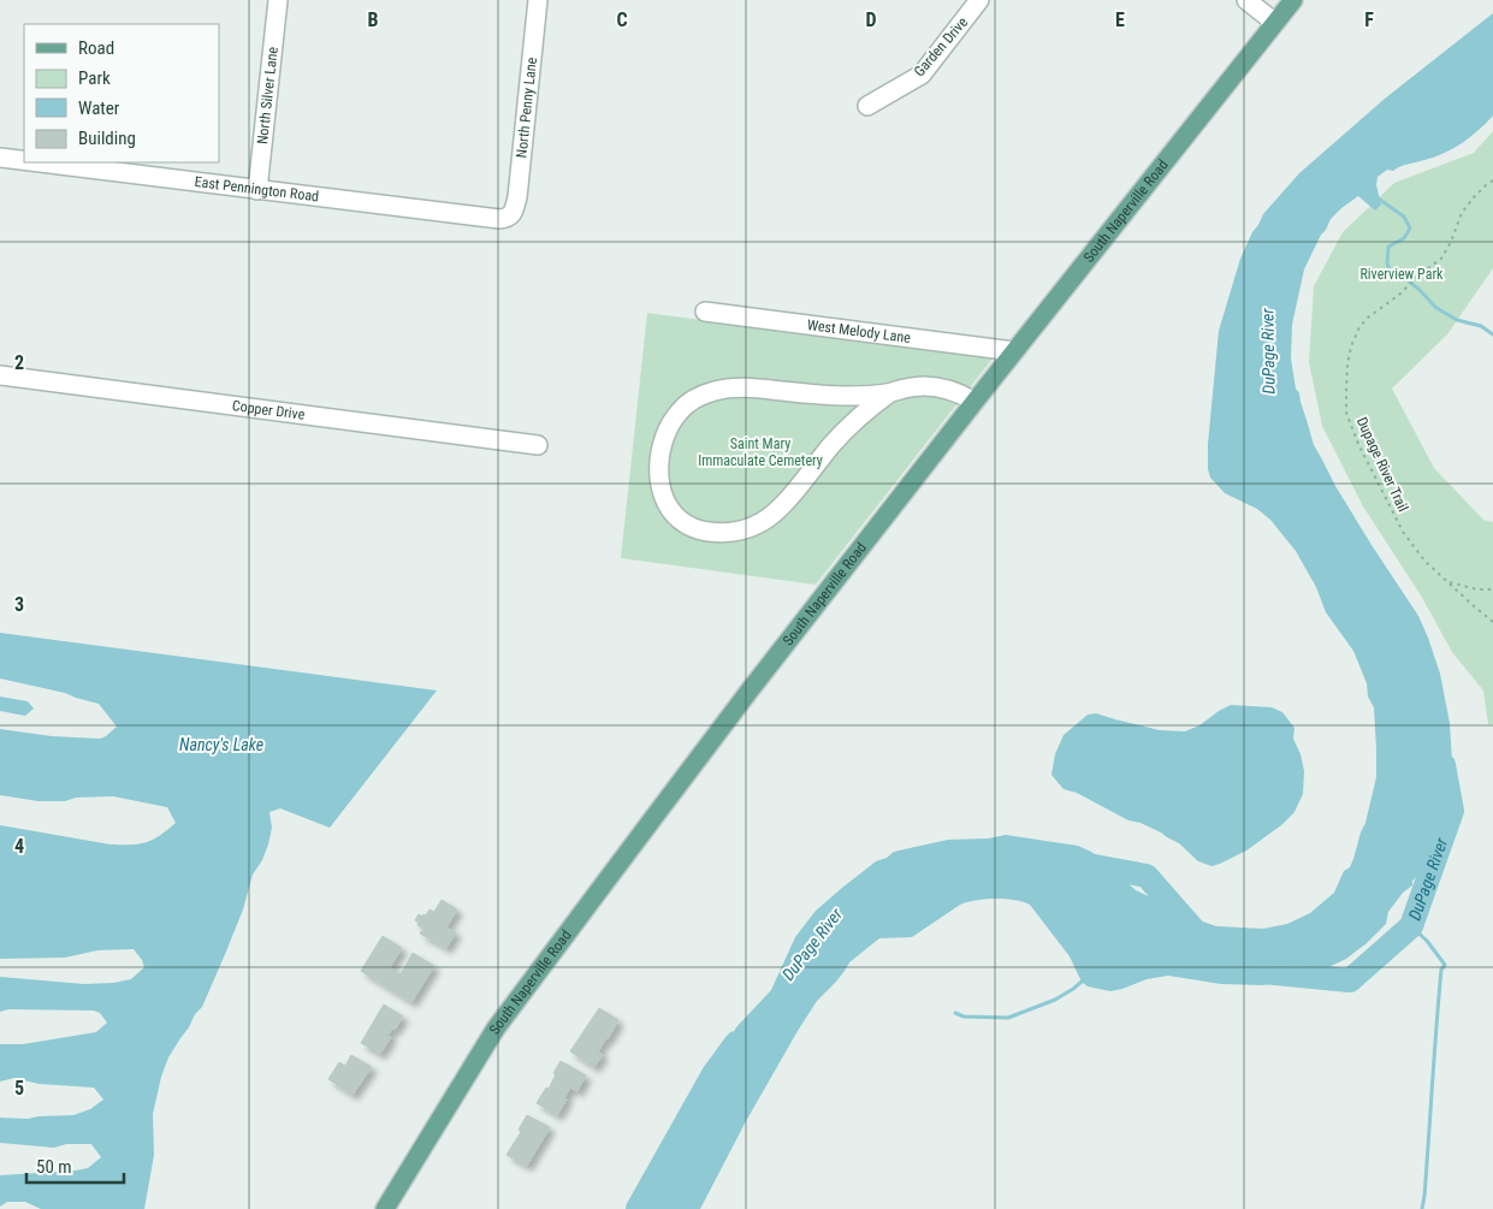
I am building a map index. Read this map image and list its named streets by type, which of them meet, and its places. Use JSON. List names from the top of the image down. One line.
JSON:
{"streets":{"main road":["South Naperville Road"],"street":["Garden Drive","North Silver Lane","North Penny Lane","East Pennington Road","West Melody Lane","Copper Drive"],"path":["Dupage River Trail"]},"crossings":[["North Silver Lane","East Pennington Road"],["North Penny Lane","East Pennington Road"],["South Naperville Road","West Melody Lane"]],"water":["DuPage River","Nancy's Lake"],"parks":["Riverview Park","Saint Mary Immaculate Cemetery"],"legend":["Road","Park","Water","Building"],"scale_bar":"50 m","grid":{"columns":["B","C","D","E","F"],"rows":["2","3","4","5"]}}
